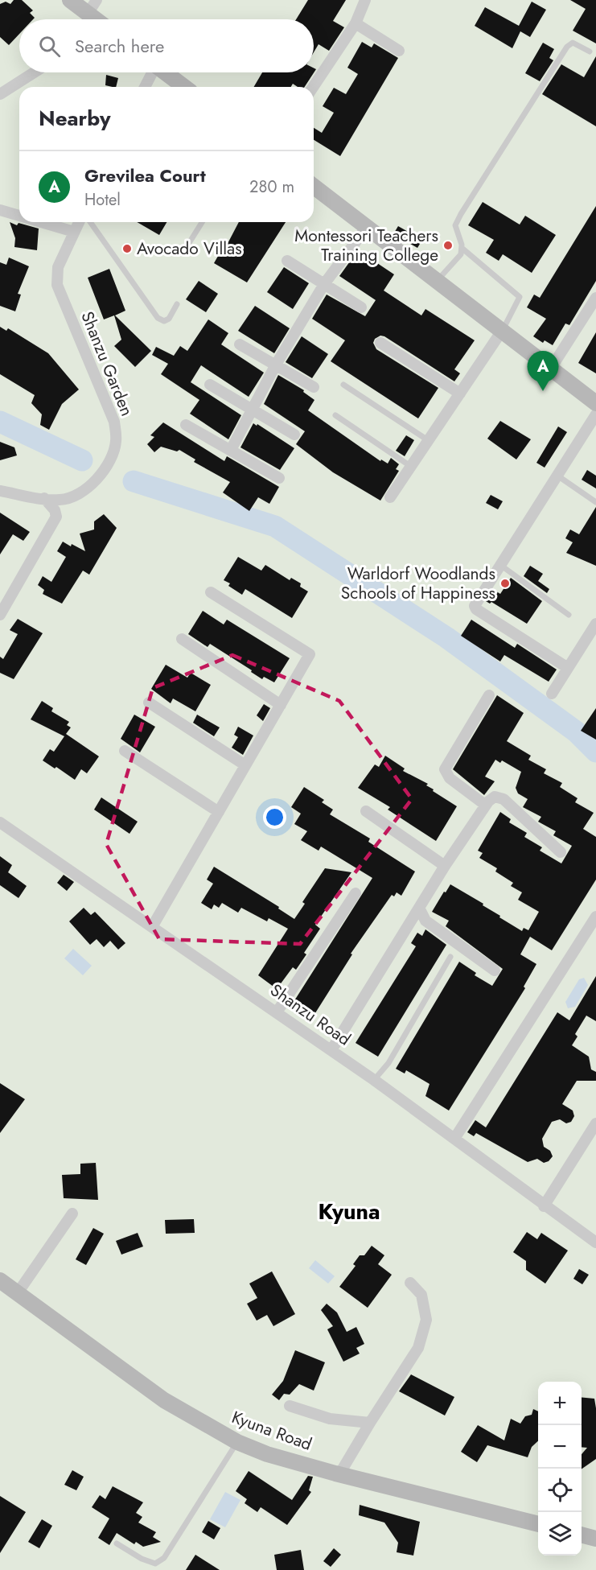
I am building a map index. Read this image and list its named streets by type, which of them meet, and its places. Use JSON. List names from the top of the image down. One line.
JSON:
{"streets":{"main road":["Kyuna Road"],"street":["Shanzu Garden","Shanzu Road"]},"districts":["Kyuna"],"places":["Montessori Teachers Training College","Avocado Villas","Warldorf Woodlands Schools of Happiness"],"page":{"search":"Search here","heading":"Nearby","list":[{"mark":"A","name":"Grevilea Court","note":"Hotel","value":"280 m"}],"pins":"A","map_buttons":["+","−"]}}
